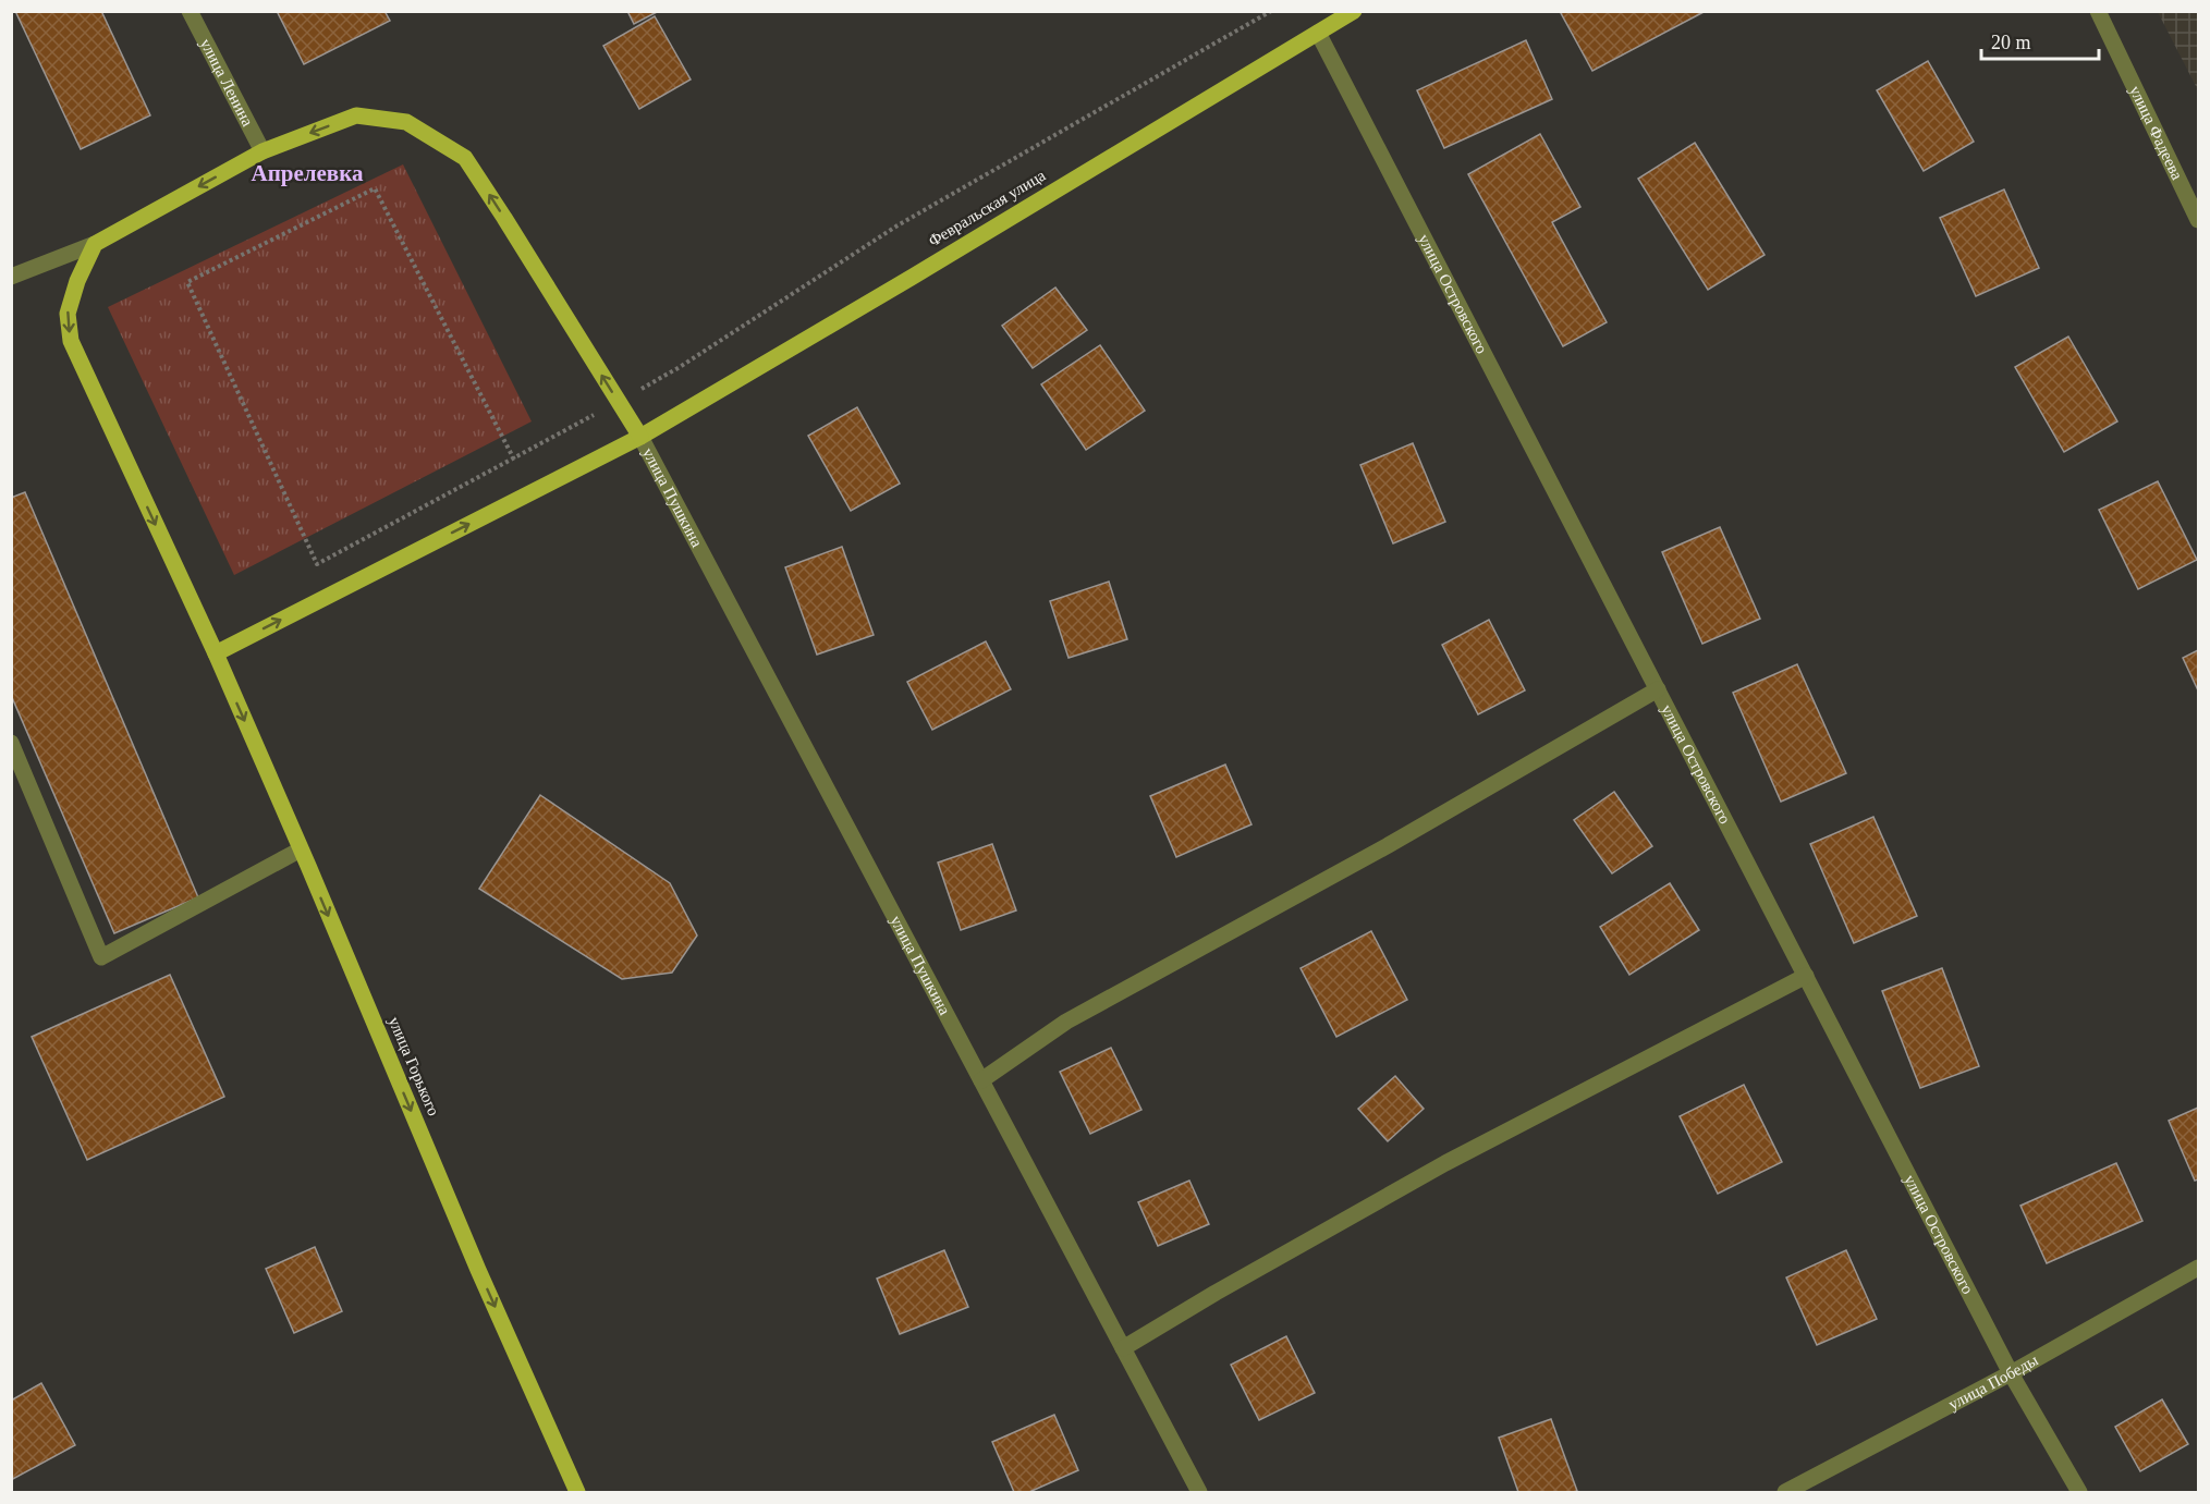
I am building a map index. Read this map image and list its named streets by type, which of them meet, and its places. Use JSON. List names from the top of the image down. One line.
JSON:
{"streets":{"main road":["Февральская улица","улица Горького"],"street":["улица Ленина","улица Фадеева","улица Островского","улица Пушкина","улица Победы"]},"crossings":[["Февральская улица","улица Островского"],["Февральская улица","улица Пушкина"],["Февральская улица","улица Горького"],["улица Островского","улица Победы"]],"one_way":["Февральская улица","улица Горького"],"districts":["Апрелевка"],"scale_bar":"20 m"}
